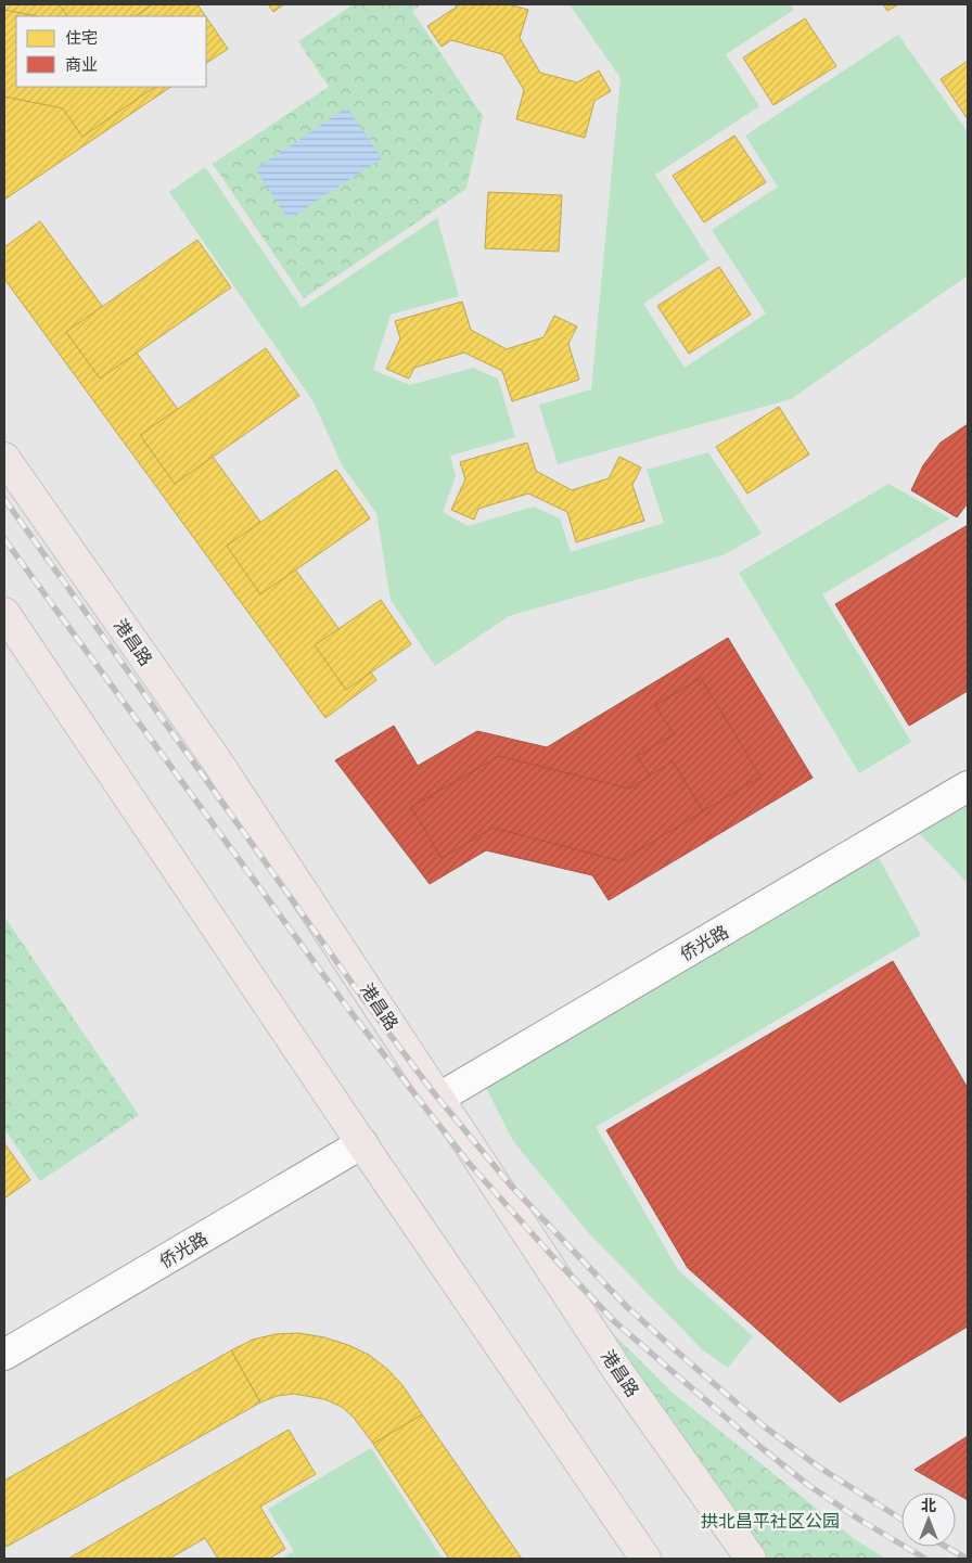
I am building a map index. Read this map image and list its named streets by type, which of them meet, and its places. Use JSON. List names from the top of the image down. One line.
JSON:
{"streets":{"main road":["港昌路"],"street":["侨光路"]},"crossings":[["港昌路","侨光路"]],"parks":["拱北昌平社区公园"],"legend":["住宅","商业"],"north":"top"}
